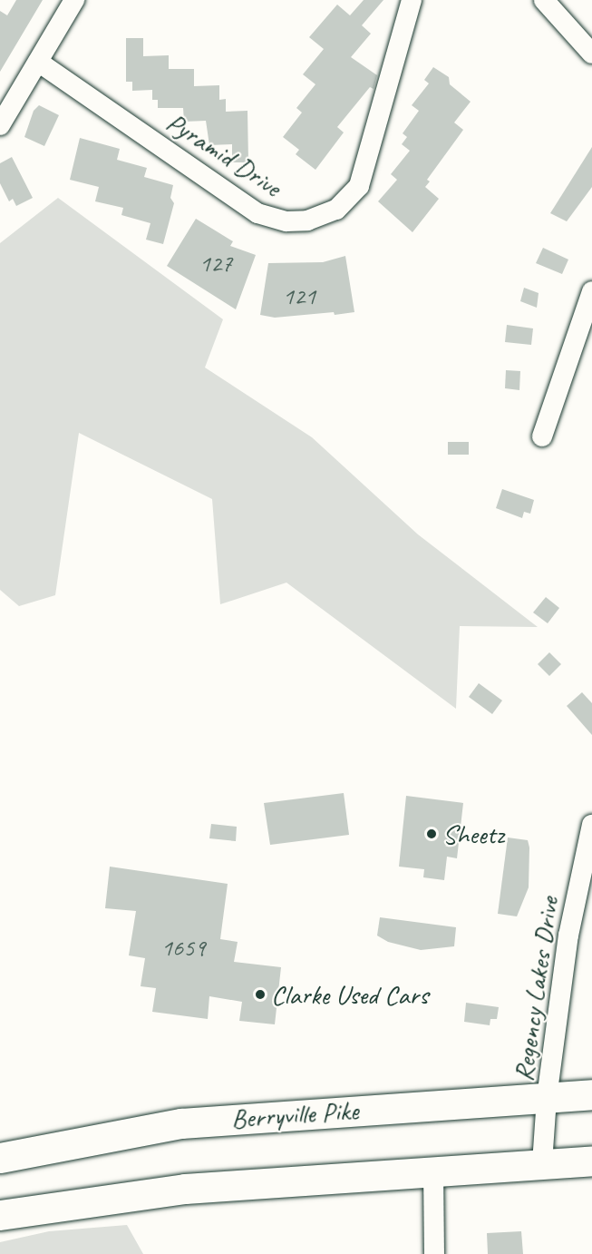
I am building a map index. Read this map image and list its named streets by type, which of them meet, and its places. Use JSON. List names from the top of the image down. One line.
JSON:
{"streets":{"highway":["Berryville Pike"],"street":["Pyramid Drive","Regency Lakes Drive"]},"crossings":[["Regency Lakes Drive","Berryville Pike"]],"places":["Sheetz","Clarke Used Cars"],"house_numbers":["127","121","1659"]}
